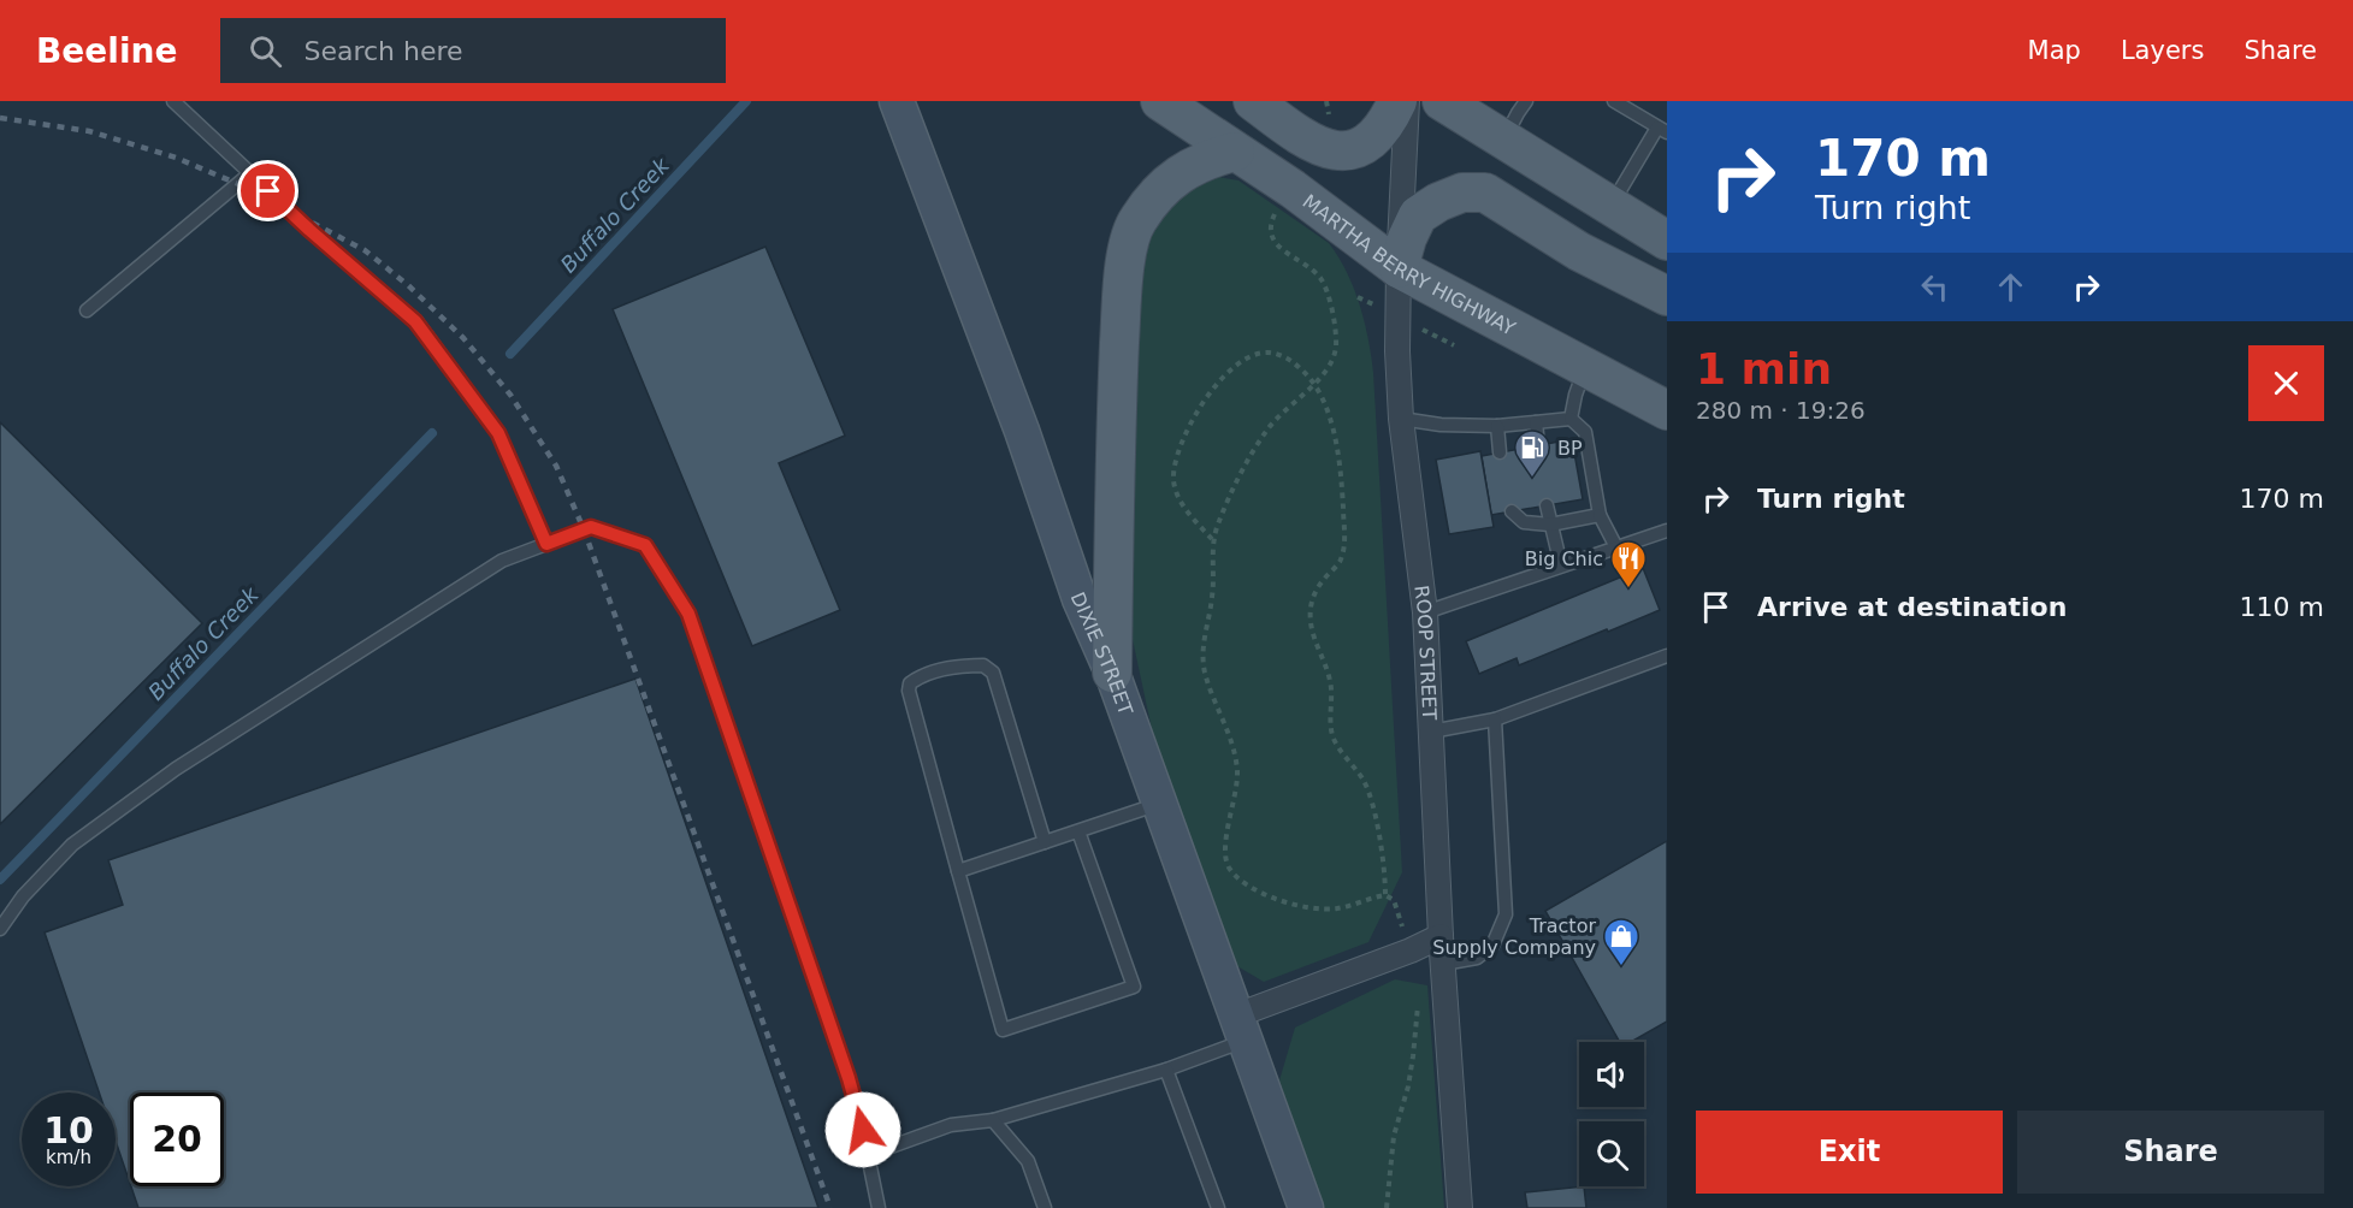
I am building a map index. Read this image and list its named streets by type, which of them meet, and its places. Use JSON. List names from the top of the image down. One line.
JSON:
{"streets":{"main road":["MARTHA BERRY HIGHWAY"],"street":["DIXIE STREET","ROOP STREET"]},"crossings":[["MARTHA BERRY HIGHWAY","ROOP STREET"]],"water":["Buffalo Creek"],"places":{"fuel station":["BP"],"restaurant":["Big Chic"],"shop":["Tractor Supply Company"]},"page":{"header":"Beeline","search":"Search here","nav":["Map","Layers","Share"],"turn":["170 m","Turn right"],"heading":["1 min","280 m · 19:26"],"list":[{"name":"Turn right","value":"170 m"},{"name":"Arrive at destination","value":"110 m"}],"speed":"10 km/h","limit":"20","buttons":["Exit","Share"]}}
